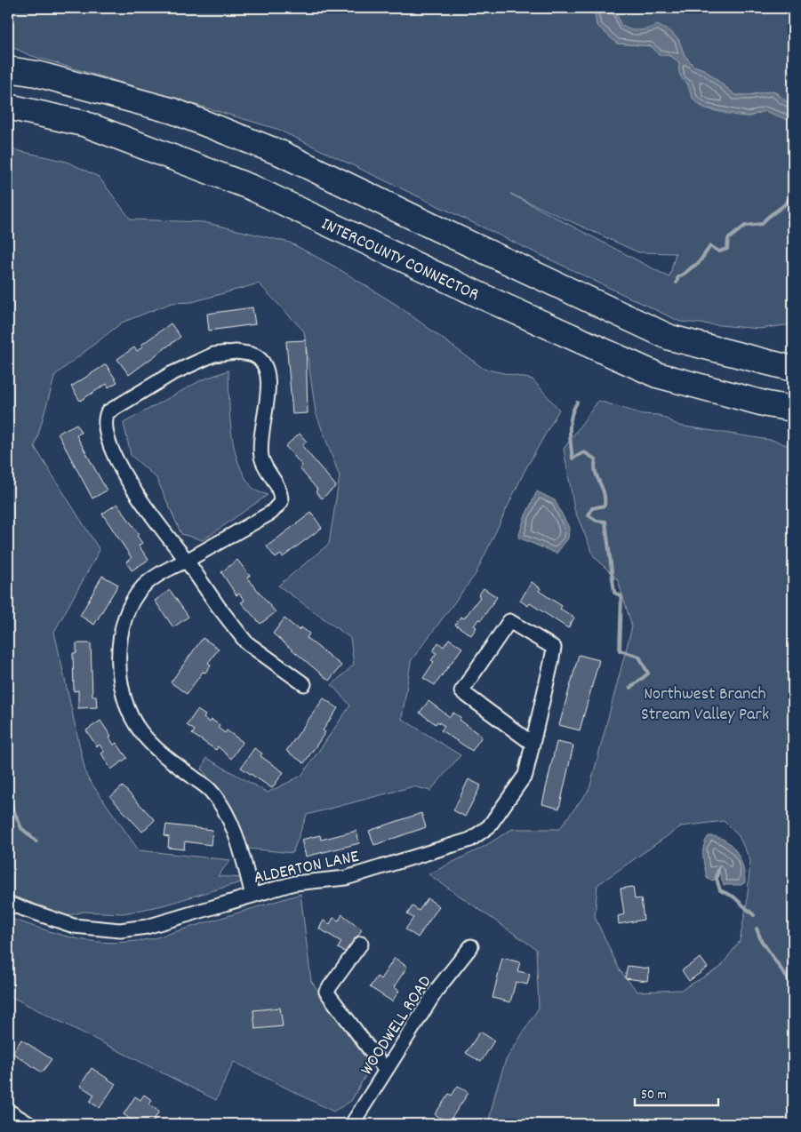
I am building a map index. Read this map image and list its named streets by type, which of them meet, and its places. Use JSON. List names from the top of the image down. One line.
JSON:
{"streets":{"highway":["INTERCOUNTY CONNECTOR"],"street":["ALDERTON LANE","WOODWELL ROAD"]},"parks":["Northwest Branch Stream Valley Park"],"scale_bar":"50 m"}
